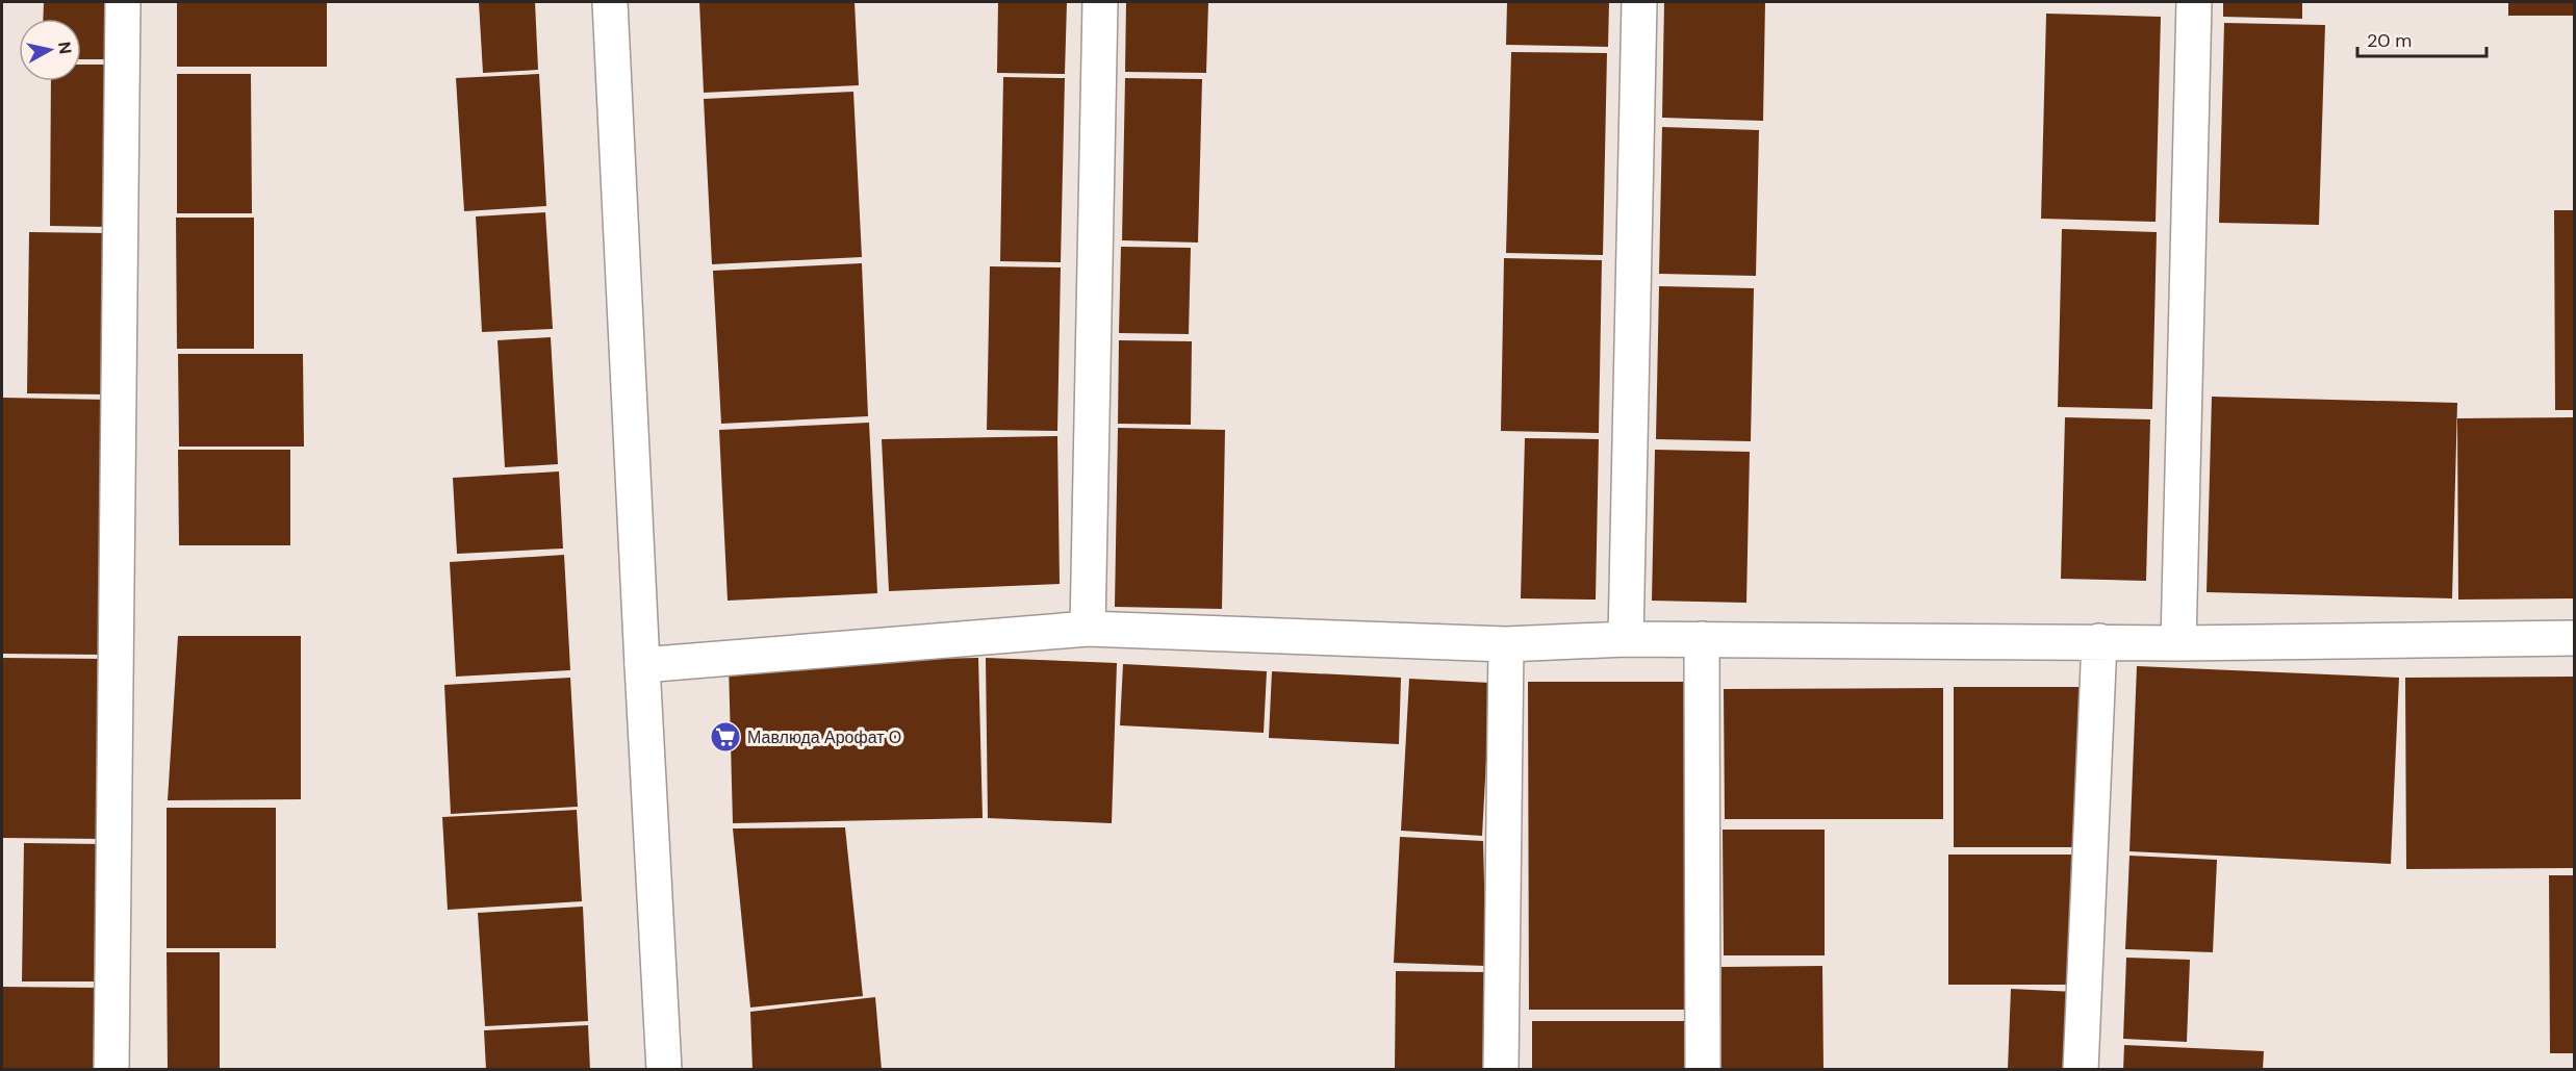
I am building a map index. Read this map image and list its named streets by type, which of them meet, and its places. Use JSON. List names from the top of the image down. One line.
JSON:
{"places":{"supermarket":["Мавлюда Арофат О"]},"scale_bar":"20 m","north":"right"}
